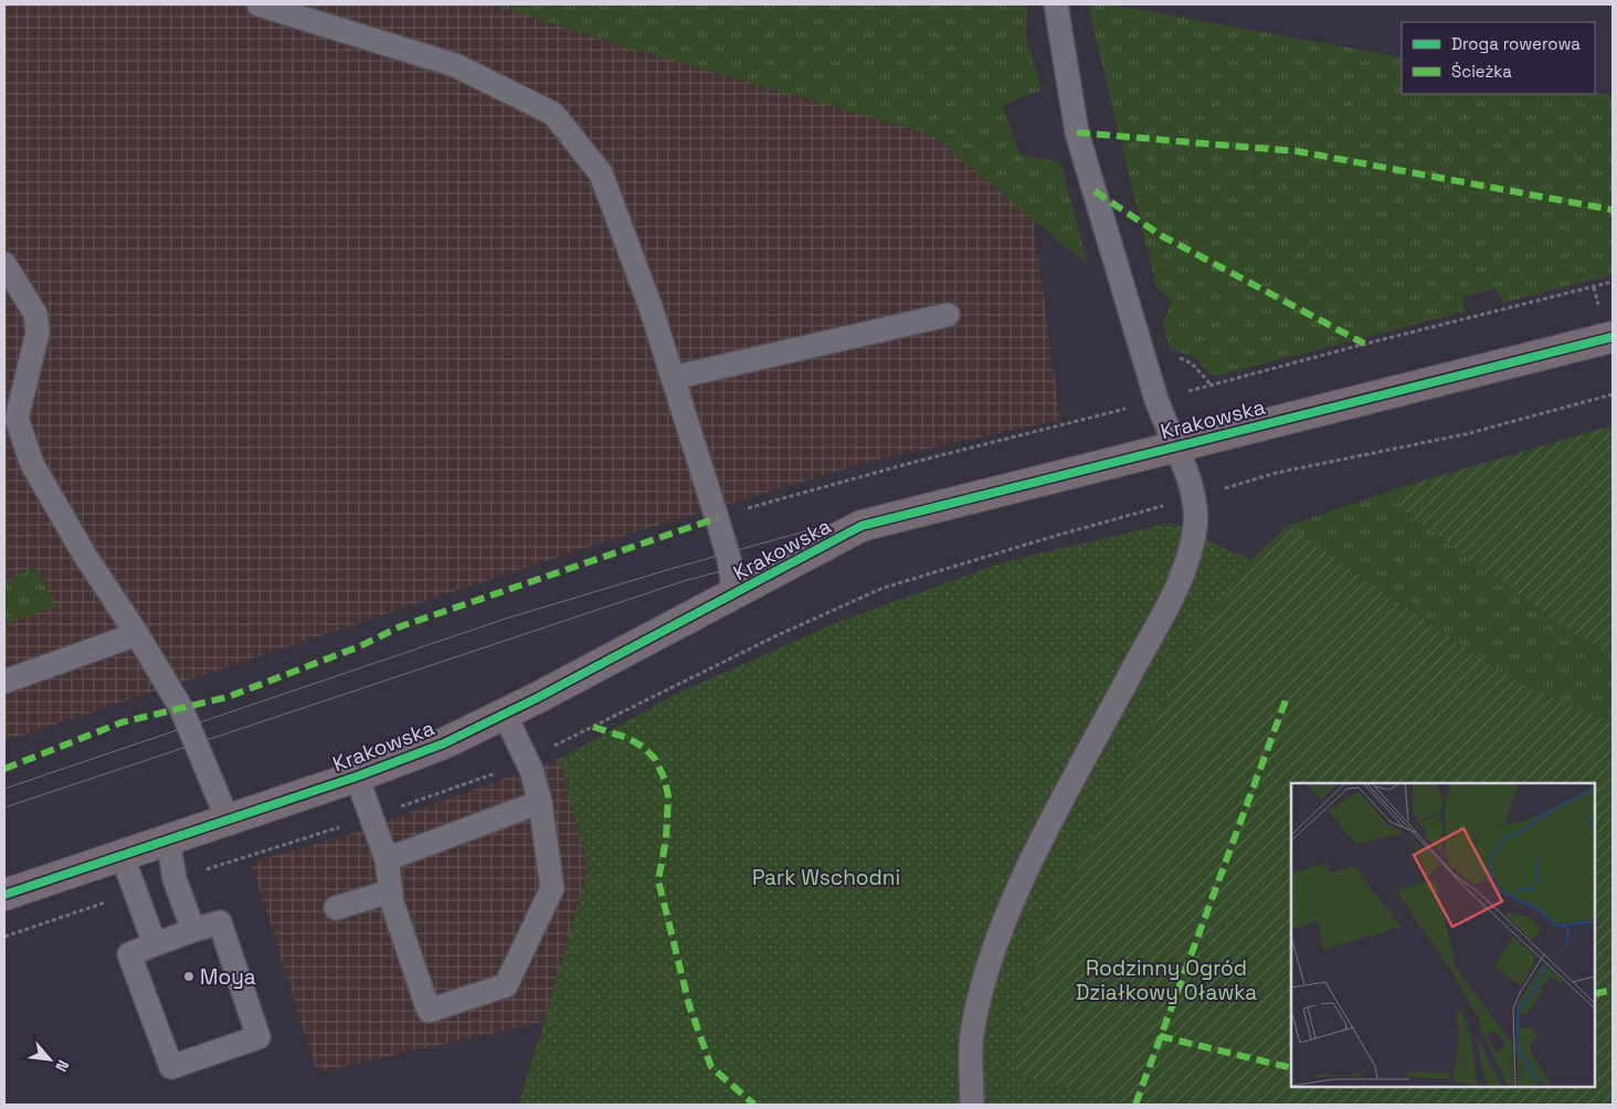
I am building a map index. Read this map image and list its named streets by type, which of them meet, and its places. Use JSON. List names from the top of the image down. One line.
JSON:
{"streets":{"main road":["Krakowska"]},"parks":["Park Wschodni","Rodzinny Ogród Działkowy Oławka"],"places":["Moya"],"legend":["Droga rowerowa","Ścieżka"],"north":"bottom right"}
